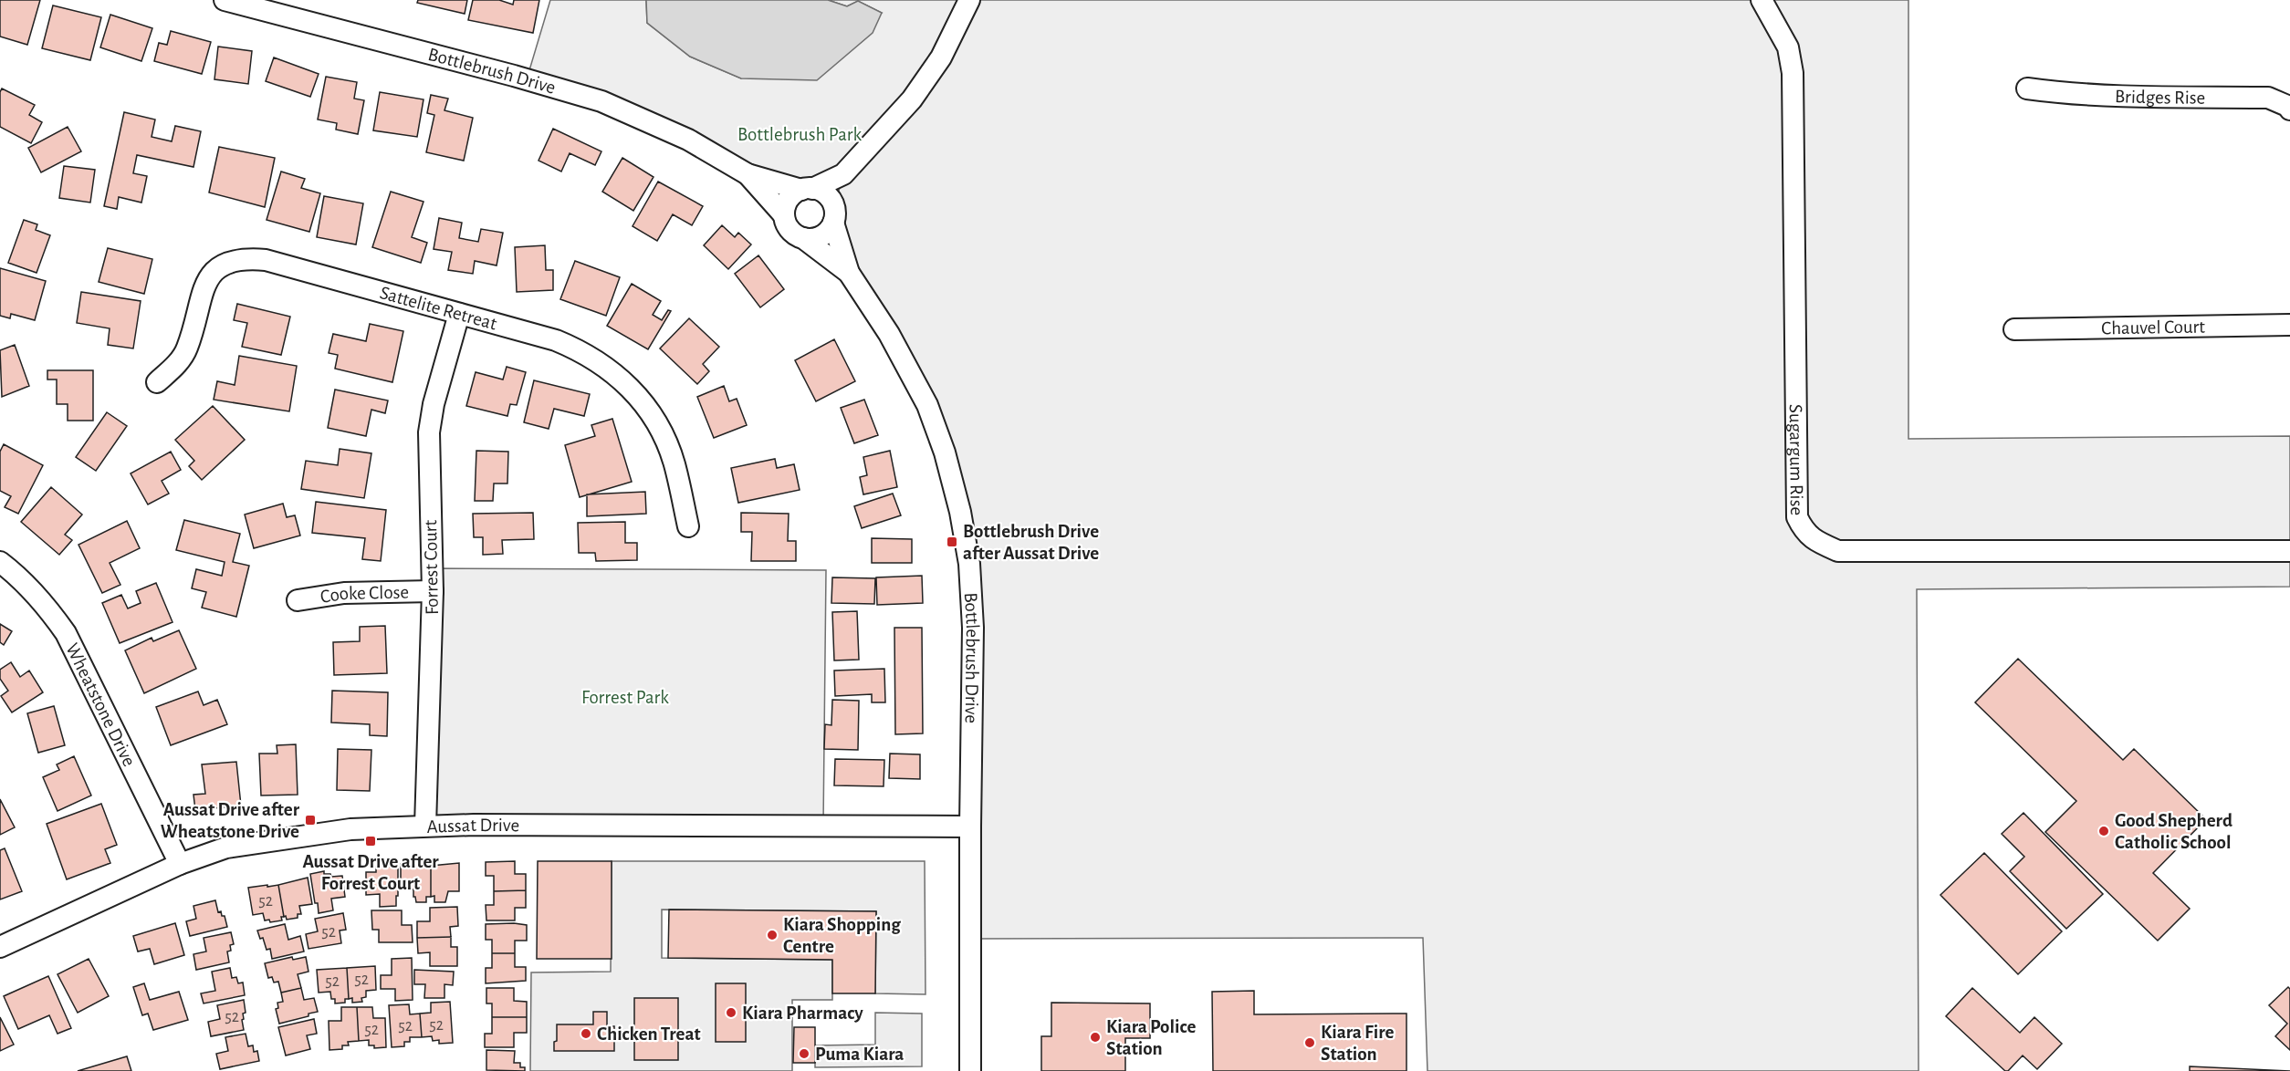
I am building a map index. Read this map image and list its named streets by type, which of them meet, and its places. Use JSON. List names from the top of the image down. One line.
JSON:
{"streets":{"street":["Bottlebrush Drive","Bridges Rise","Sattelite Retreat","Chauvel Court","Sugargum Rise","Forrest Court","Cooke Close","Wheatstone Drive","Aussat Drive"]},"crossings":[["Bottlebrush Drive","Aussat Drive"],["Sattelite Retreat","Forrest Court"],["Forrest Court","Cooke Close"],["Forrest Court","Aussat Drive"],["Wheatstone Drive","Aussat Drive"]],"parks":["Bottlebrush Park","Forrest Park"],"places":{"transit":["Bottlebrush Drive after Aussat Drive","Aussat Drive after Wheatstone Drive","Aussat Drive after Forrest Court"],"other":["Good Shepherd Catholic School","Kiara Shopping Centre","Kiara Pharmacy","Chicken Treat","Kiara Police Station","Kiara Fire Station","Puma Kiara"]},"house_numbers":["52","52","52","52","52","52","52","52"]}
